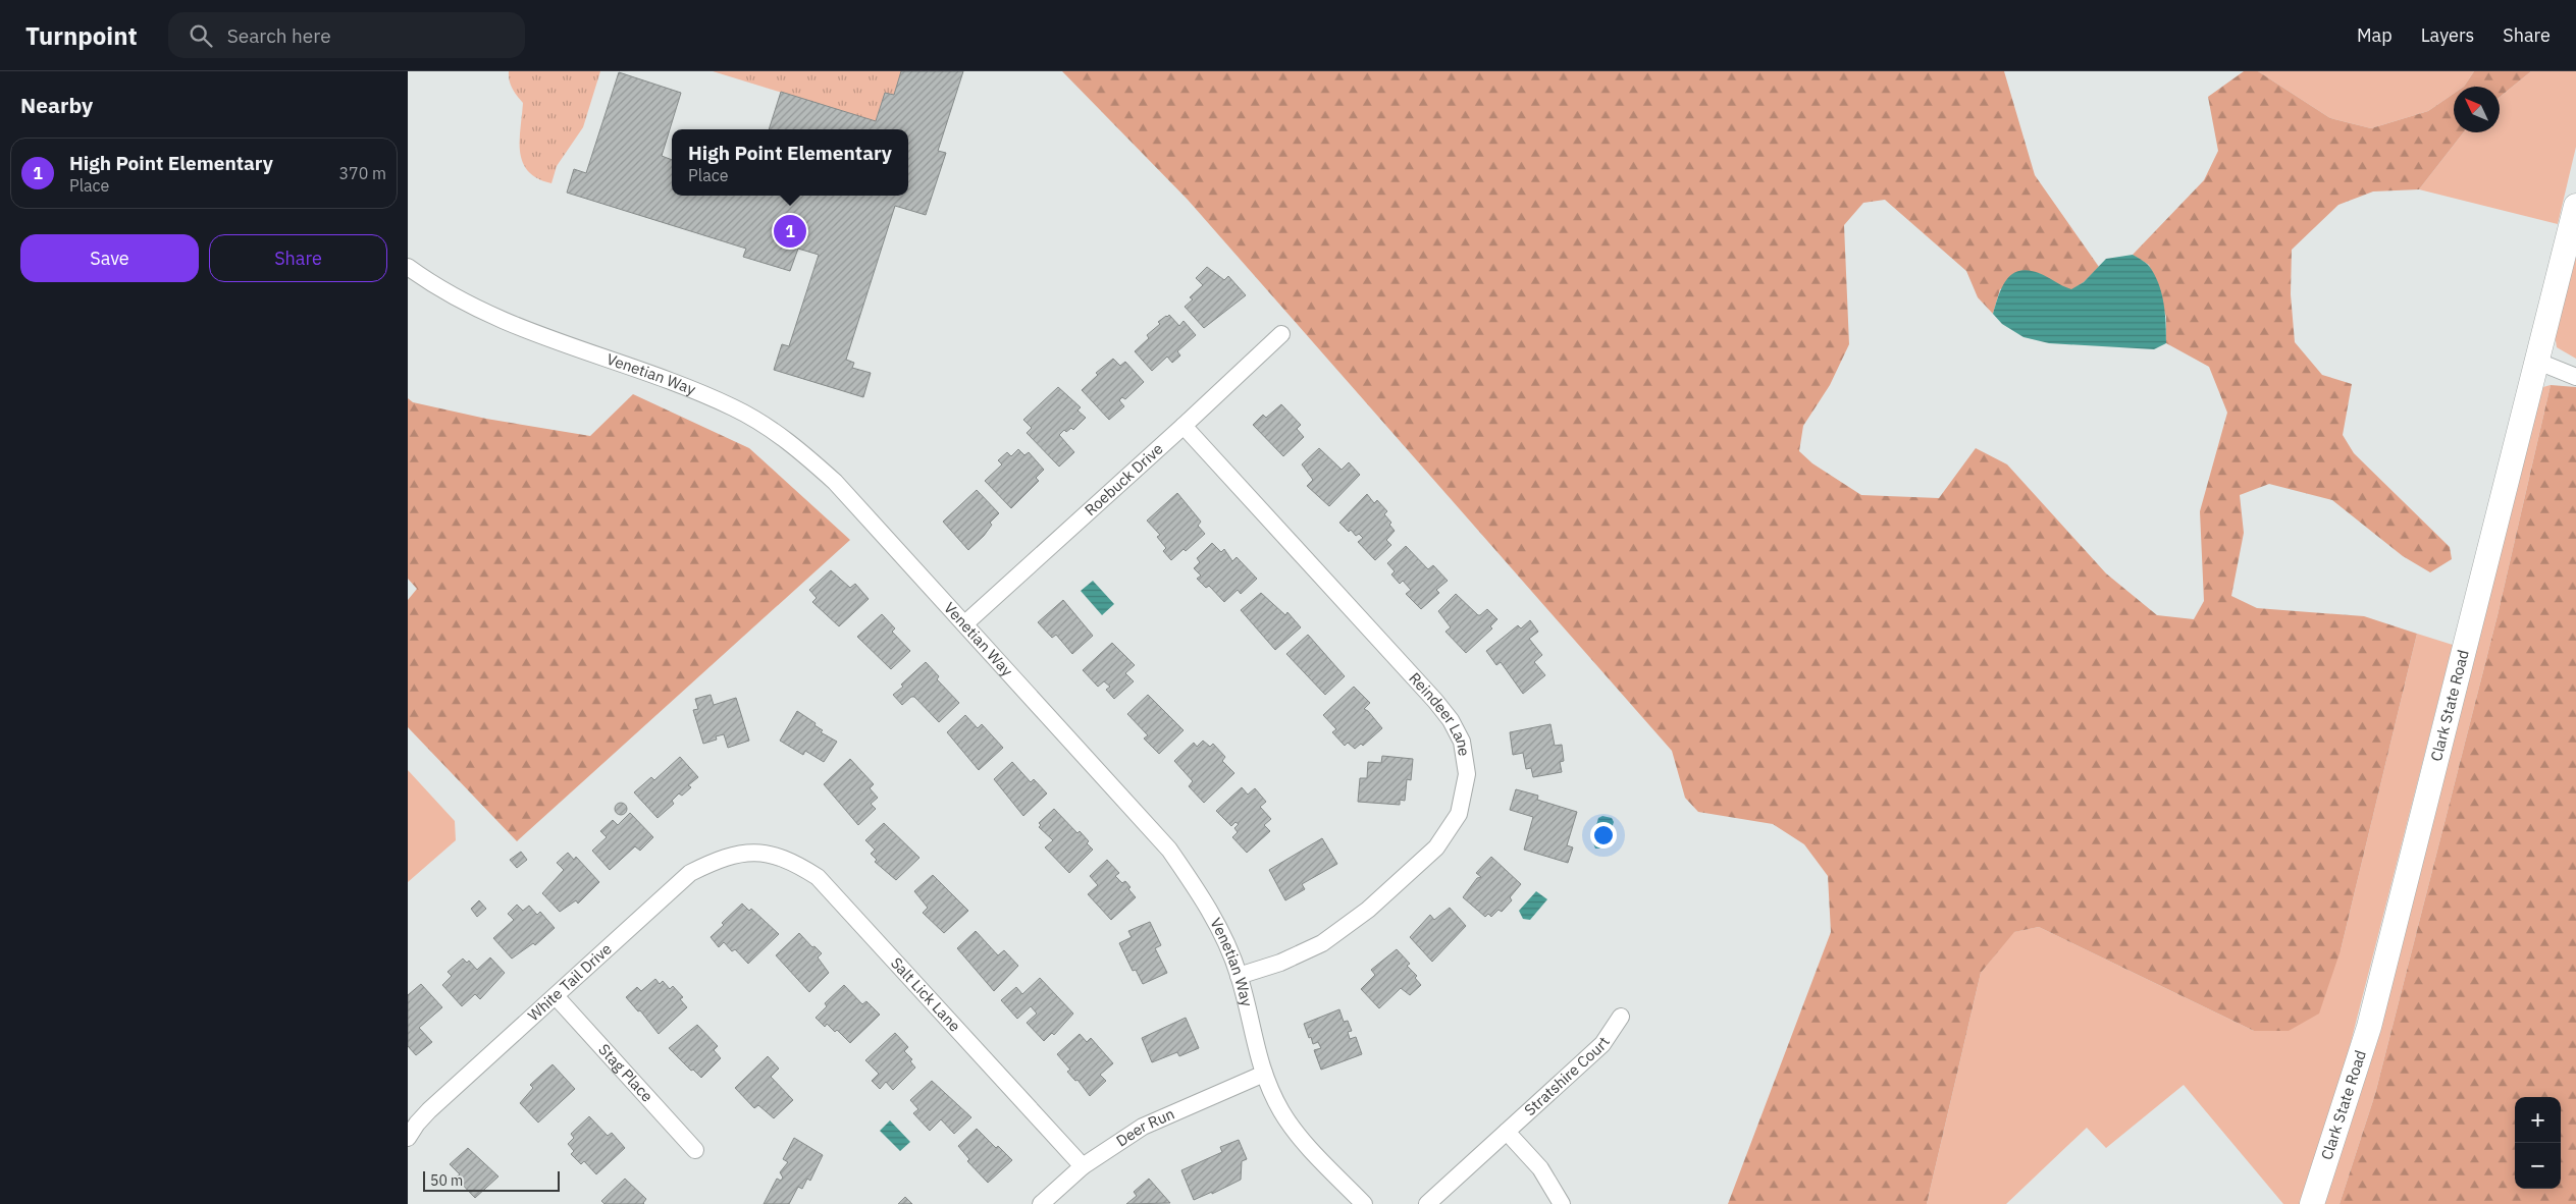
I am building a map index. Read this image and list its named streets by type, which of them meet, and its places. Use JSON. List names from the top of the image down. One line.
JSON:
{"streets":{"main road":["Clark State Road"],"street":["Venetian Way","Roebuck Drive","Reindeer Lane","White Tail Drive","Salt Lick Lane","Stag Place","Stratshire Court","Deer Run"]},"crossings":[["Venetian Way","Roebuck Drive"],["Venetian Way","Reindeer Lane"],["Venetian Way","Deer Run"],["Roebuck Drive","Reindeer Lane"],["White Tail Drive","Salt Lick Lane"],["White Tail Drive","Stag Place"],["Salt Lick Lane","Deer Run"]],"scale_bar":"50 m","north":"top left","page":{"header":"Turnpoint","search":"Search here","nav":["Map","Layers","Share"],"heading":"Nearby","popup":["High Point Elementary","Place"],"list":[{"mark":"1","name":"High Point Elementary","note":"Place","value":"370 m"}],"pins":"1","buttons":["Save","Share"],"map_buttons":["+","−"],"scale":"50 m"}}
